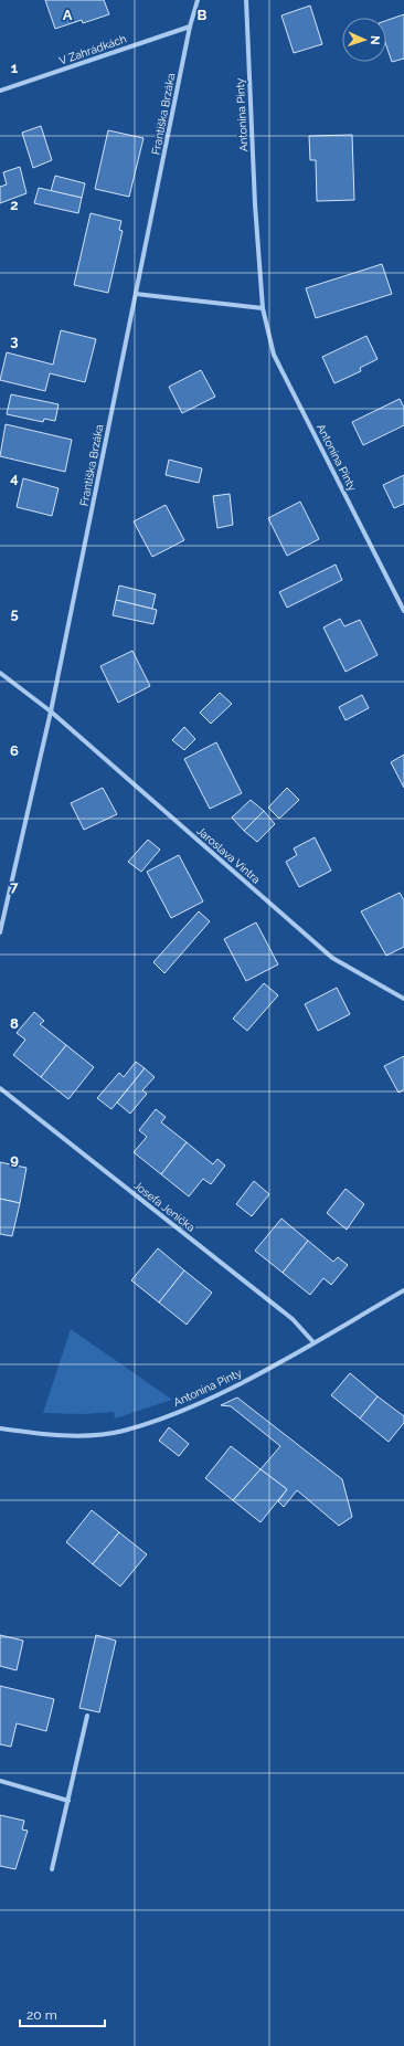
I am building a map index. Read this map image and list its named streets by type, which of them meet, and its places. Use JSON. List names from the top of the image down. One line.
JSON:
{"streets":{"street":["V Zahrádkách","Františka Brzáka","Antonína Pinty","Jaroslava Vintra","Josefa Jeníčka"]},"crossings":[["V Zahrádkách","Františka Brzáka"],["Františka Brzáka","Jaroslava Vintra"],["Antonína Pinty","Josefa Jeníčka"]],"scale_bar":"20 m","north":"right","grid":{"columns":["A","B"],"rows":["1","2","3","4","5","6","7","8","9"]}}
